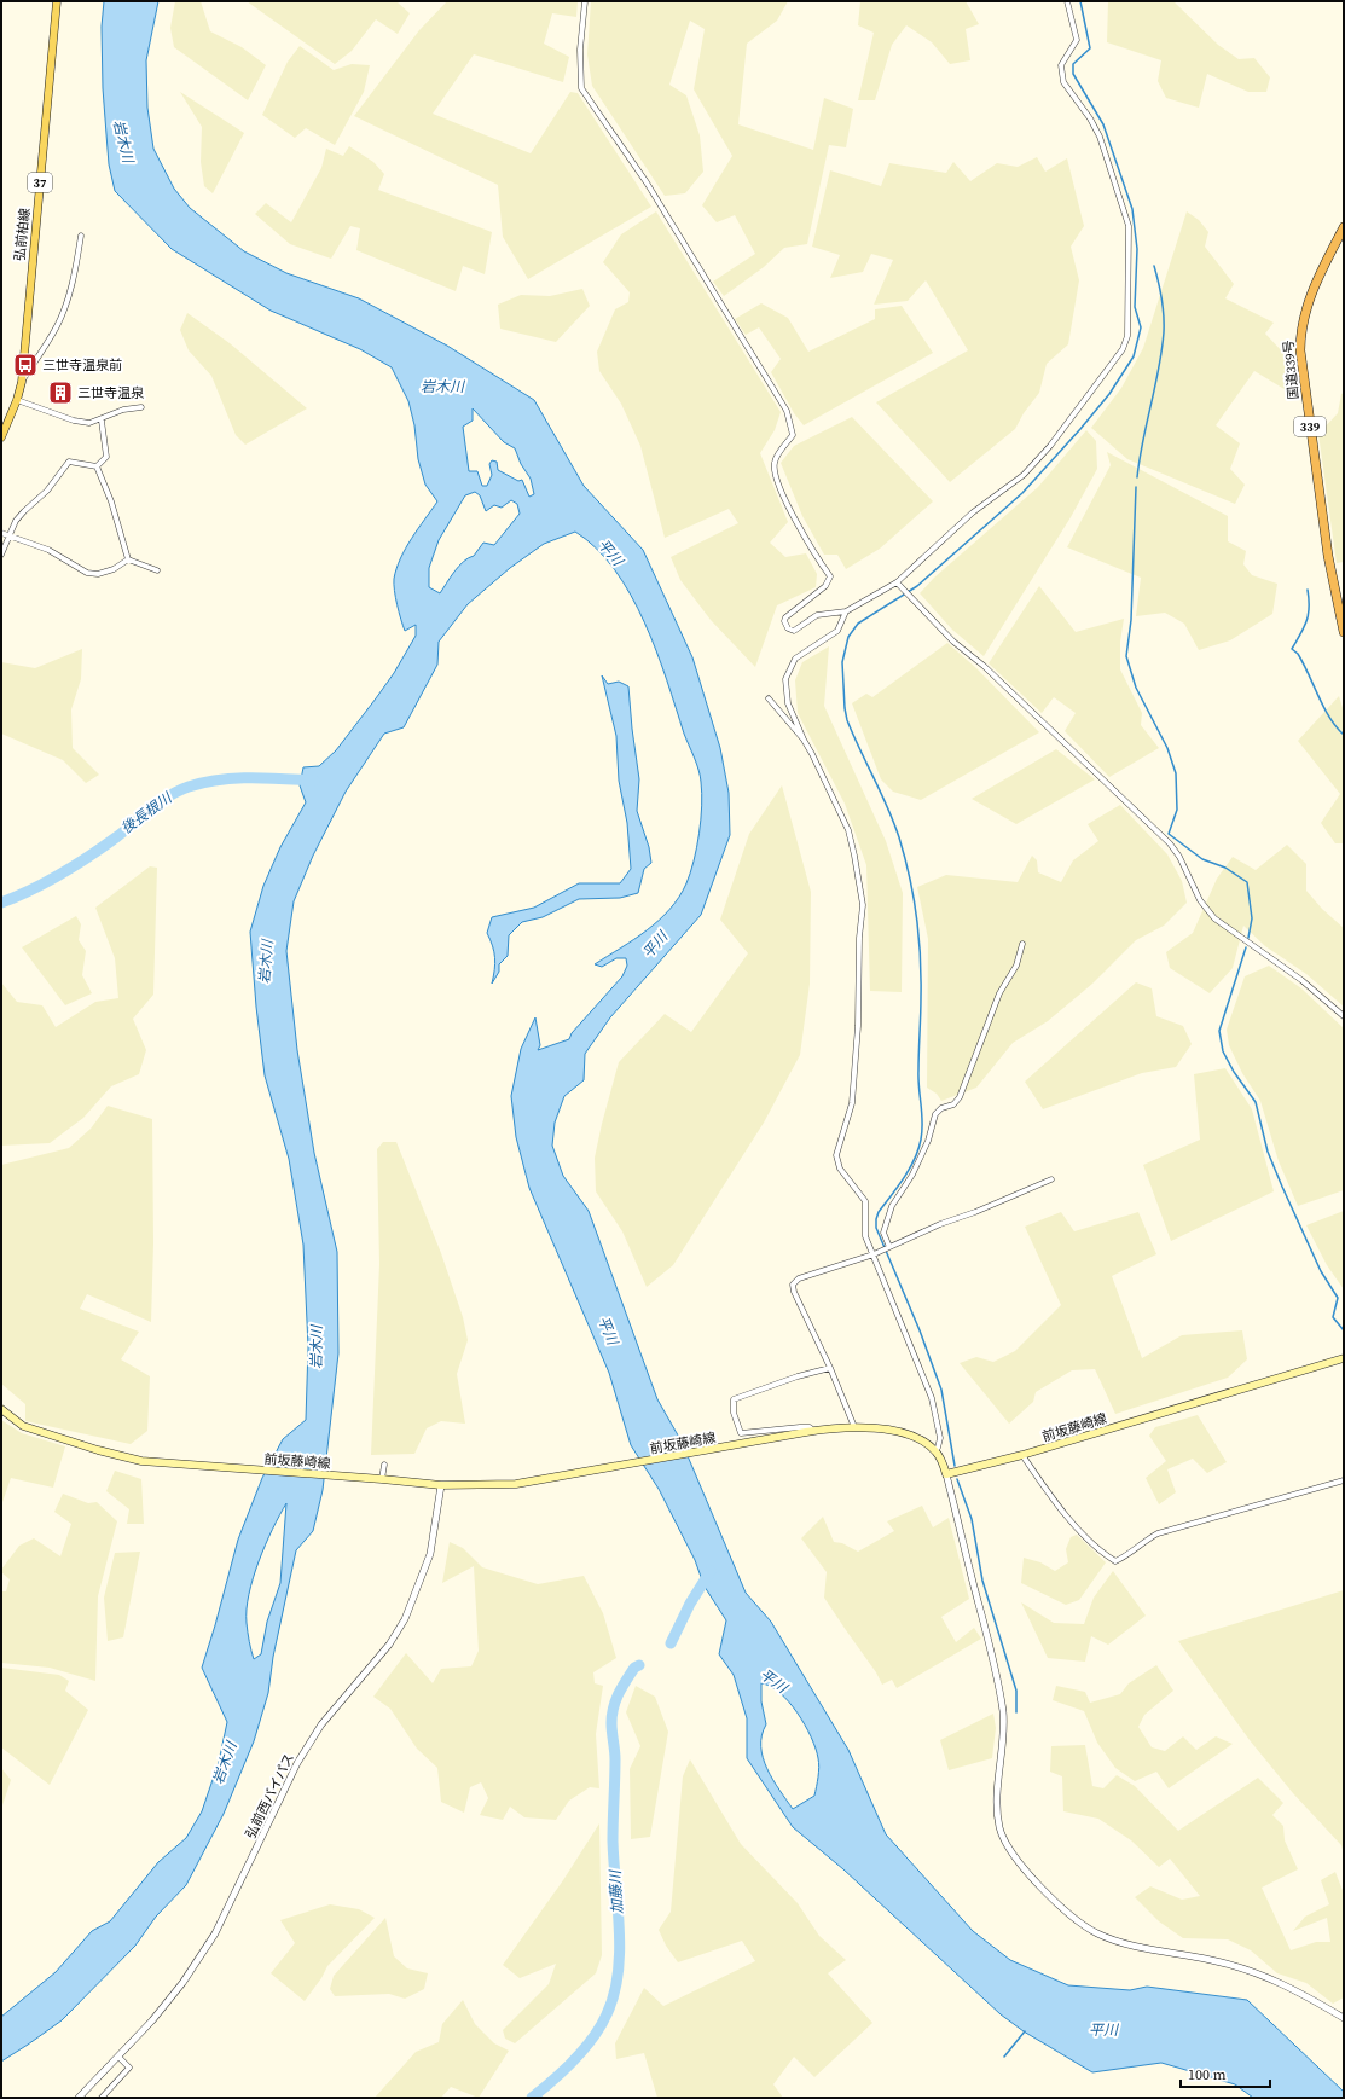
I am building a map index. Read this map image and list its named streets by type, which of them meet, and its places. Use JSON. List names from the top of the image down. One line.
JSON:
{"streets":{"highway":["国道339号","339"],"main road":["37","弘前柏線","前坂藤崎線"],"street":["弘前西バイパス"]},"crossings":[["前坂藤崎線","弘前西バイパス"]],"water":["岩木川","平川","後長根川","加藤川"],"places":{"bus stop":["三世寺温泉前"],"building":["三世寺温泉"]},"scale_bar":"100 m"}
